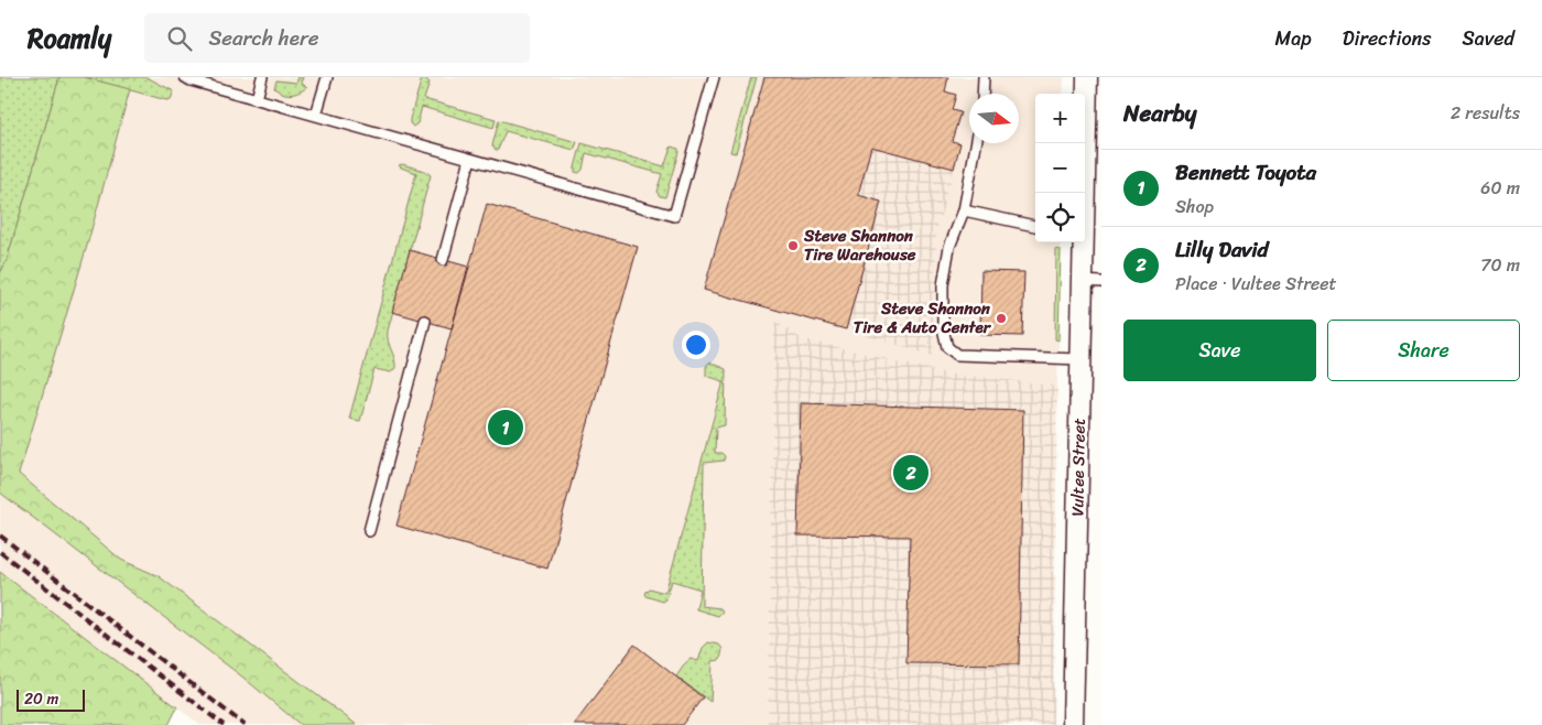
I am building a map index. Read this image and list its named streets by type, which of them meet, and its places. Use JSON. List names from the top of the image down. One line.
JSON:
{"streets":{"street":["Vultee Street"]},"places":["Steve Shannon Tire Warehouse","Steve Shannon Tire & Auto Center"],"scale_bar":"20 m","north":"right","page":{"header":"Roamly","search":"Search here","nav":["Map","Directions","Saved"],"heading":["Nearby","2 results"],"map_buttons":["+","−"],"list":[{"mark":"1","name":"Bennett Toyota","note":"Shop","value":"60 m"},{"mark":"2","name":"Lilly David","note":"Place · Vultee Street","value":"70 m"}],"buttons":["Save","Share"],"pins":["1","2"],"scale":"20 m"}}
